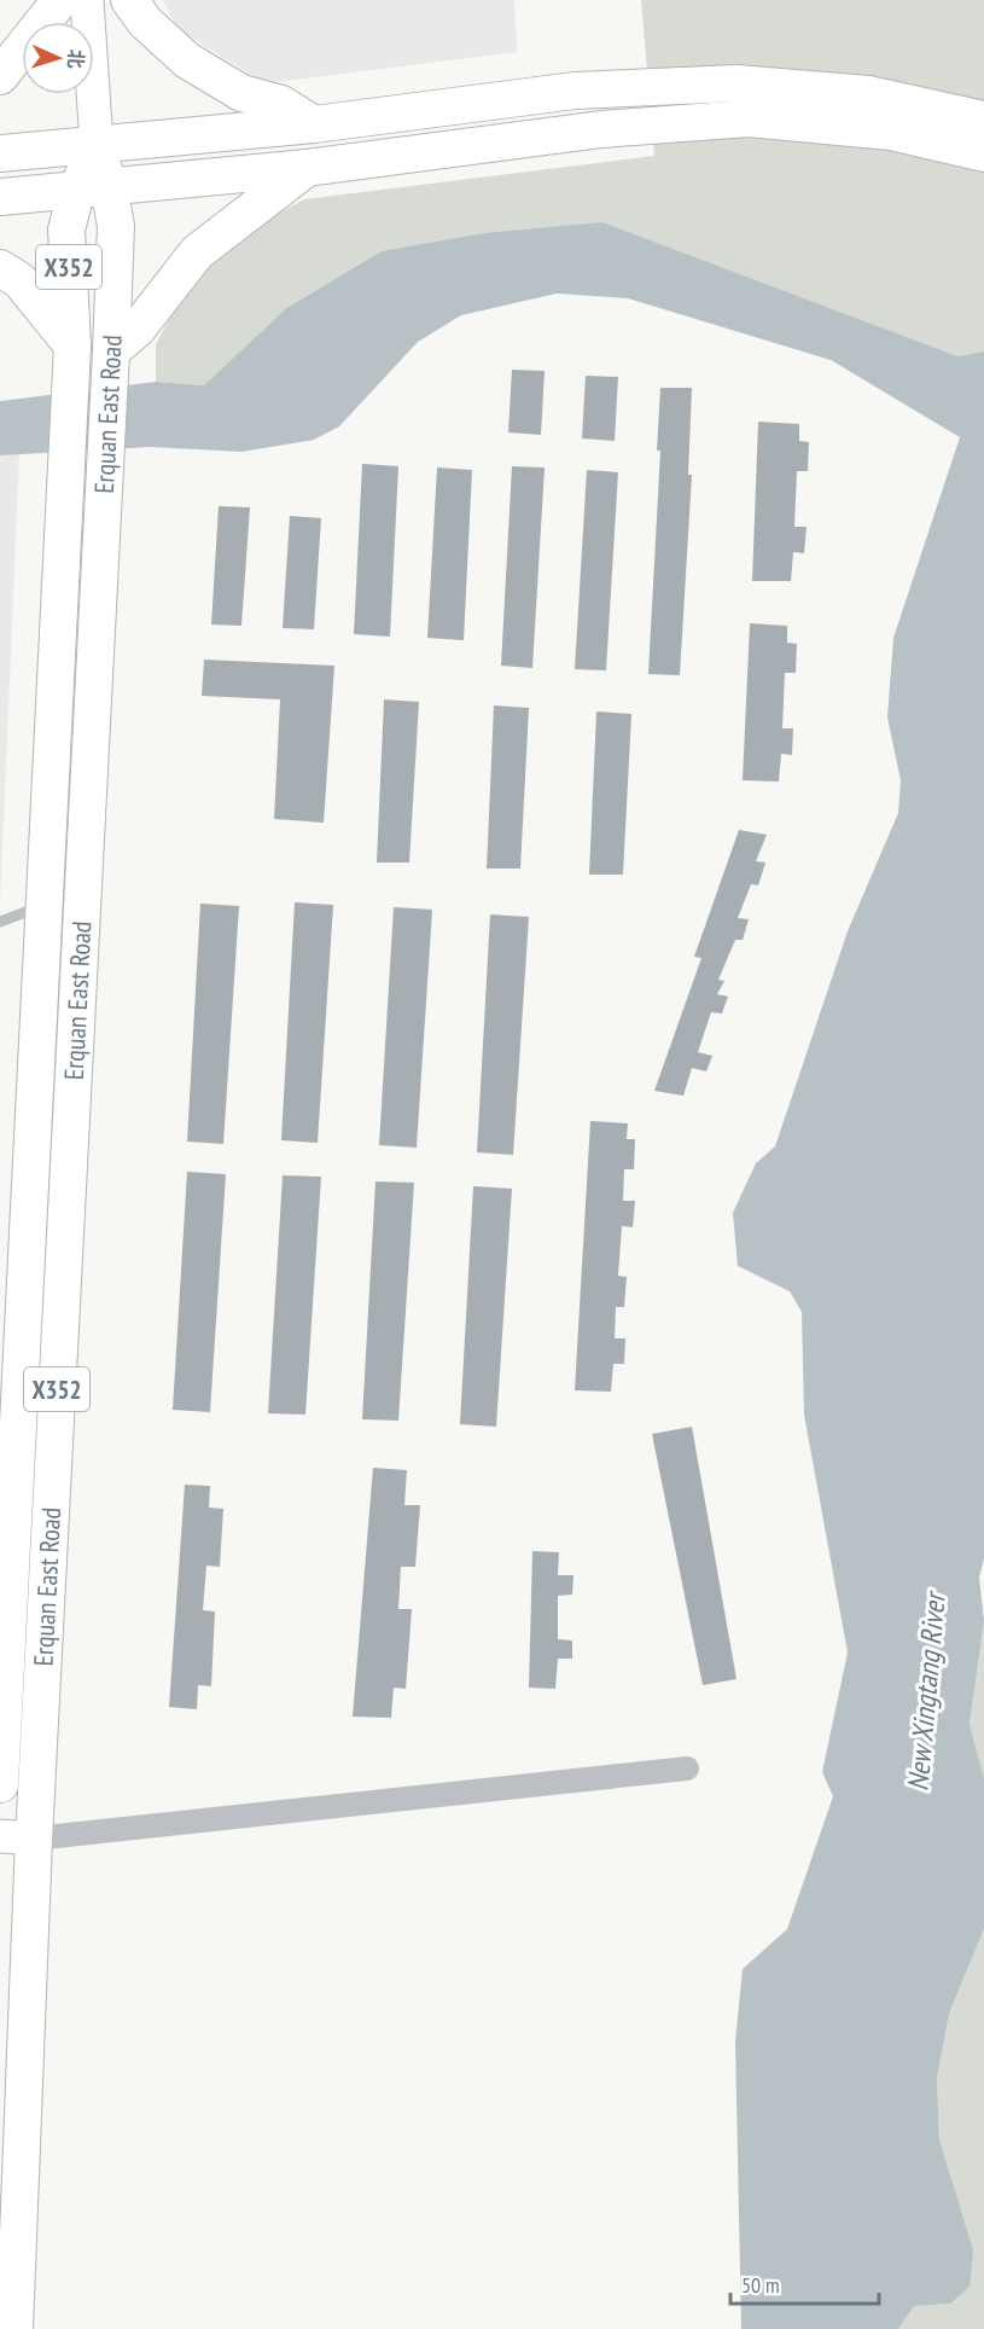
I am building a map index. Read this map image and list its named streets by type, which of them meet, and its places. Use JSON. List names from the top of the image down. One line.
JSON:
{"streets":{"main road":["X352","Erquan East Road"]},"water":["New Xingtang River"],"scale_bar":"50 m","north":"right"}
